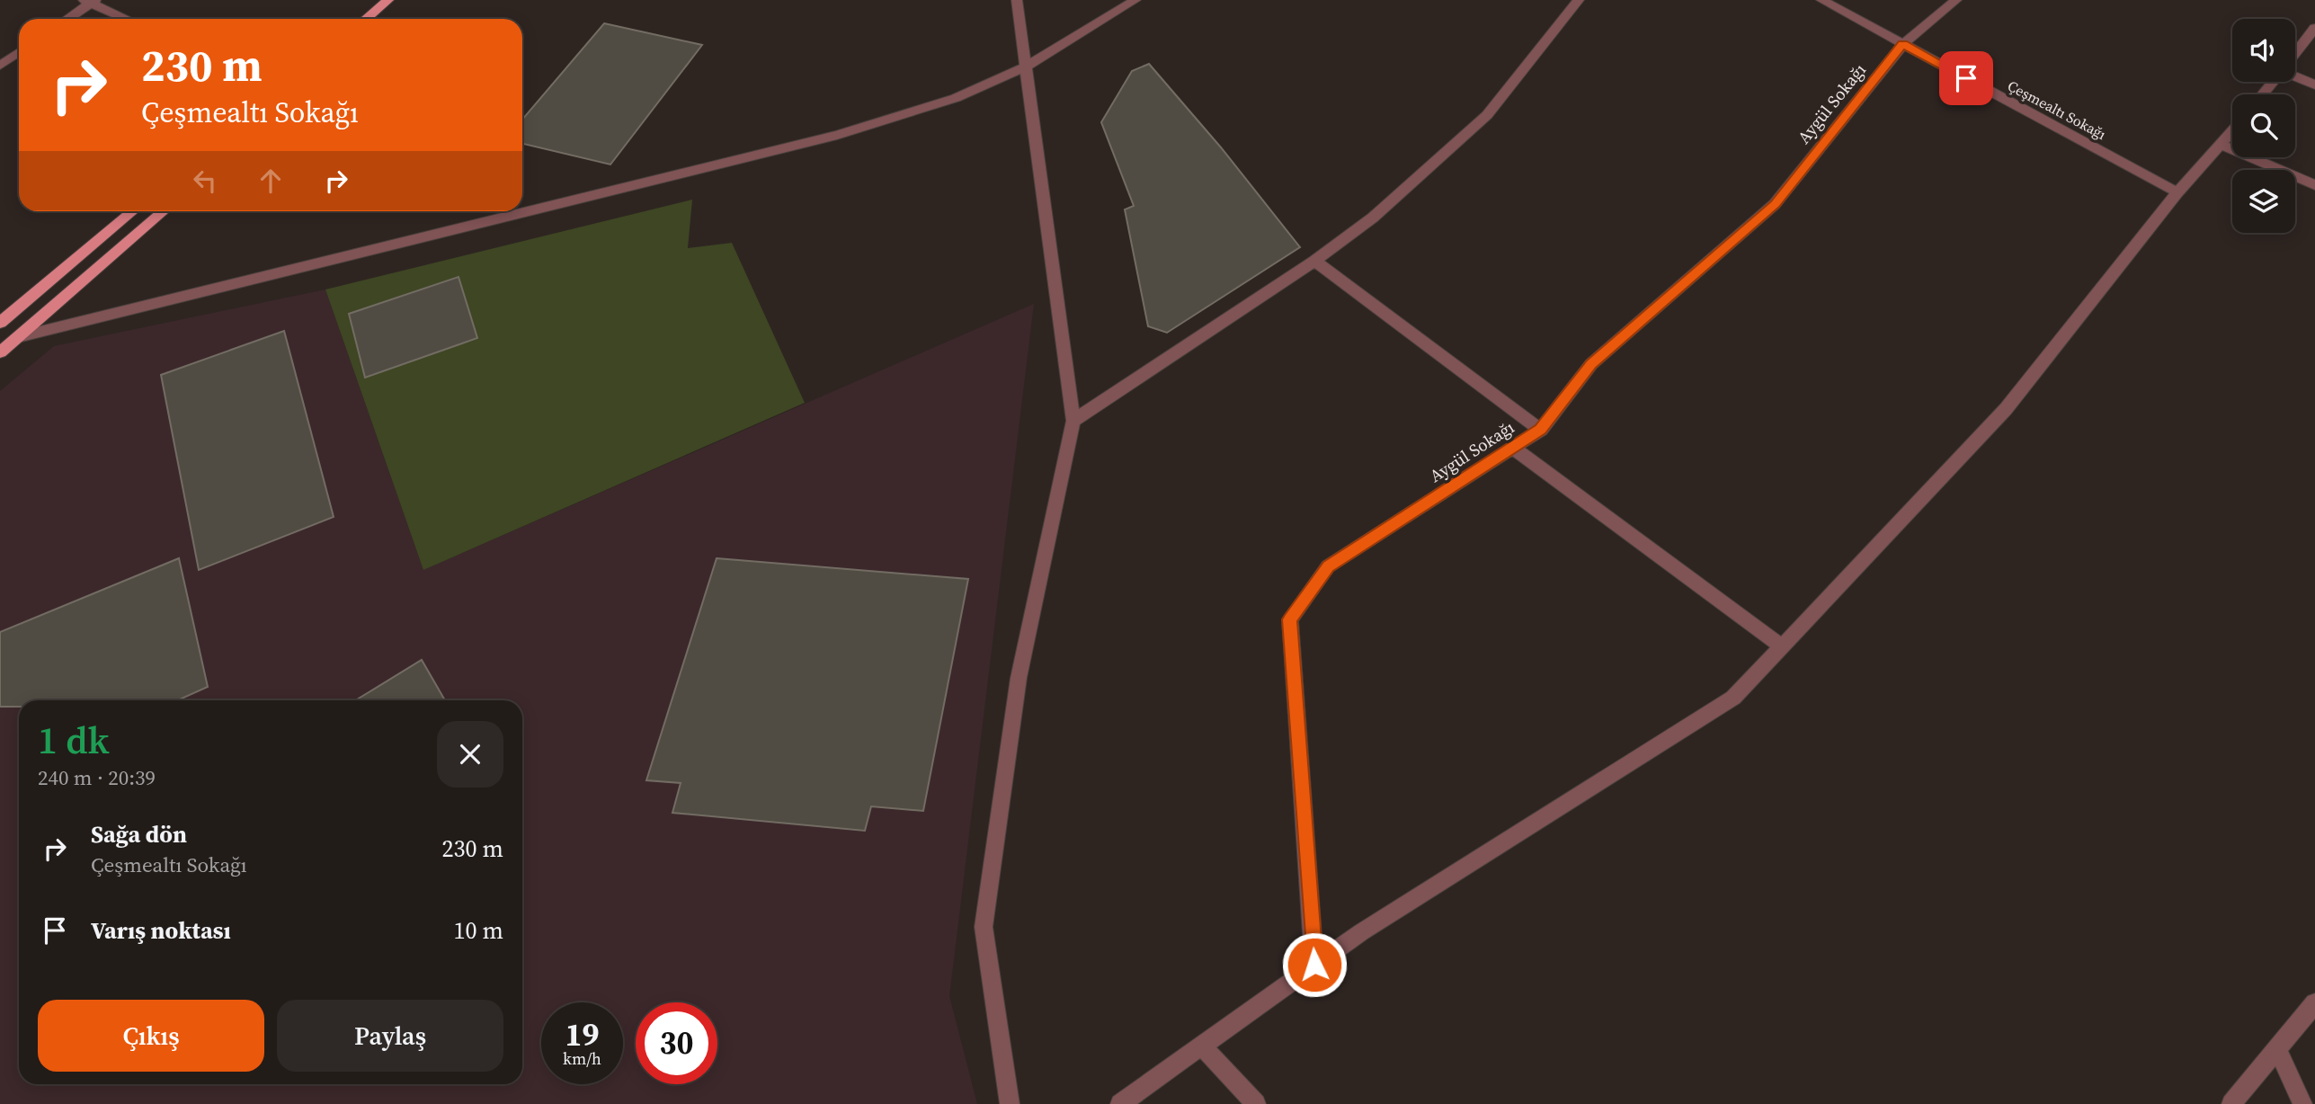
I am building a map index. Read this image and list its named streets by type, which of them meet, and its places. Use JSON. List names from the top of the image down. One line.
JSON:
{"streets":{"street":["Aygül Sokağı","Çeşmealtı Sokağı"]},"crossings":[["Aygül Sokağı","Çeşmealtı Sokağı"]],"page":{"turn":["230 m","Çeşmealtı Sokağı"],"heading":["1 dk","240 m · 20:39"],"list":[{"name":"Sağa dön","note":"Çeşmealtı Sokağı","value":"230 m"},{"name":"Varış noktası","value":"10 m"}],"buttons":["Çıkış","Paylaş"],"speed":"19 km/h","limit":"30"}}
